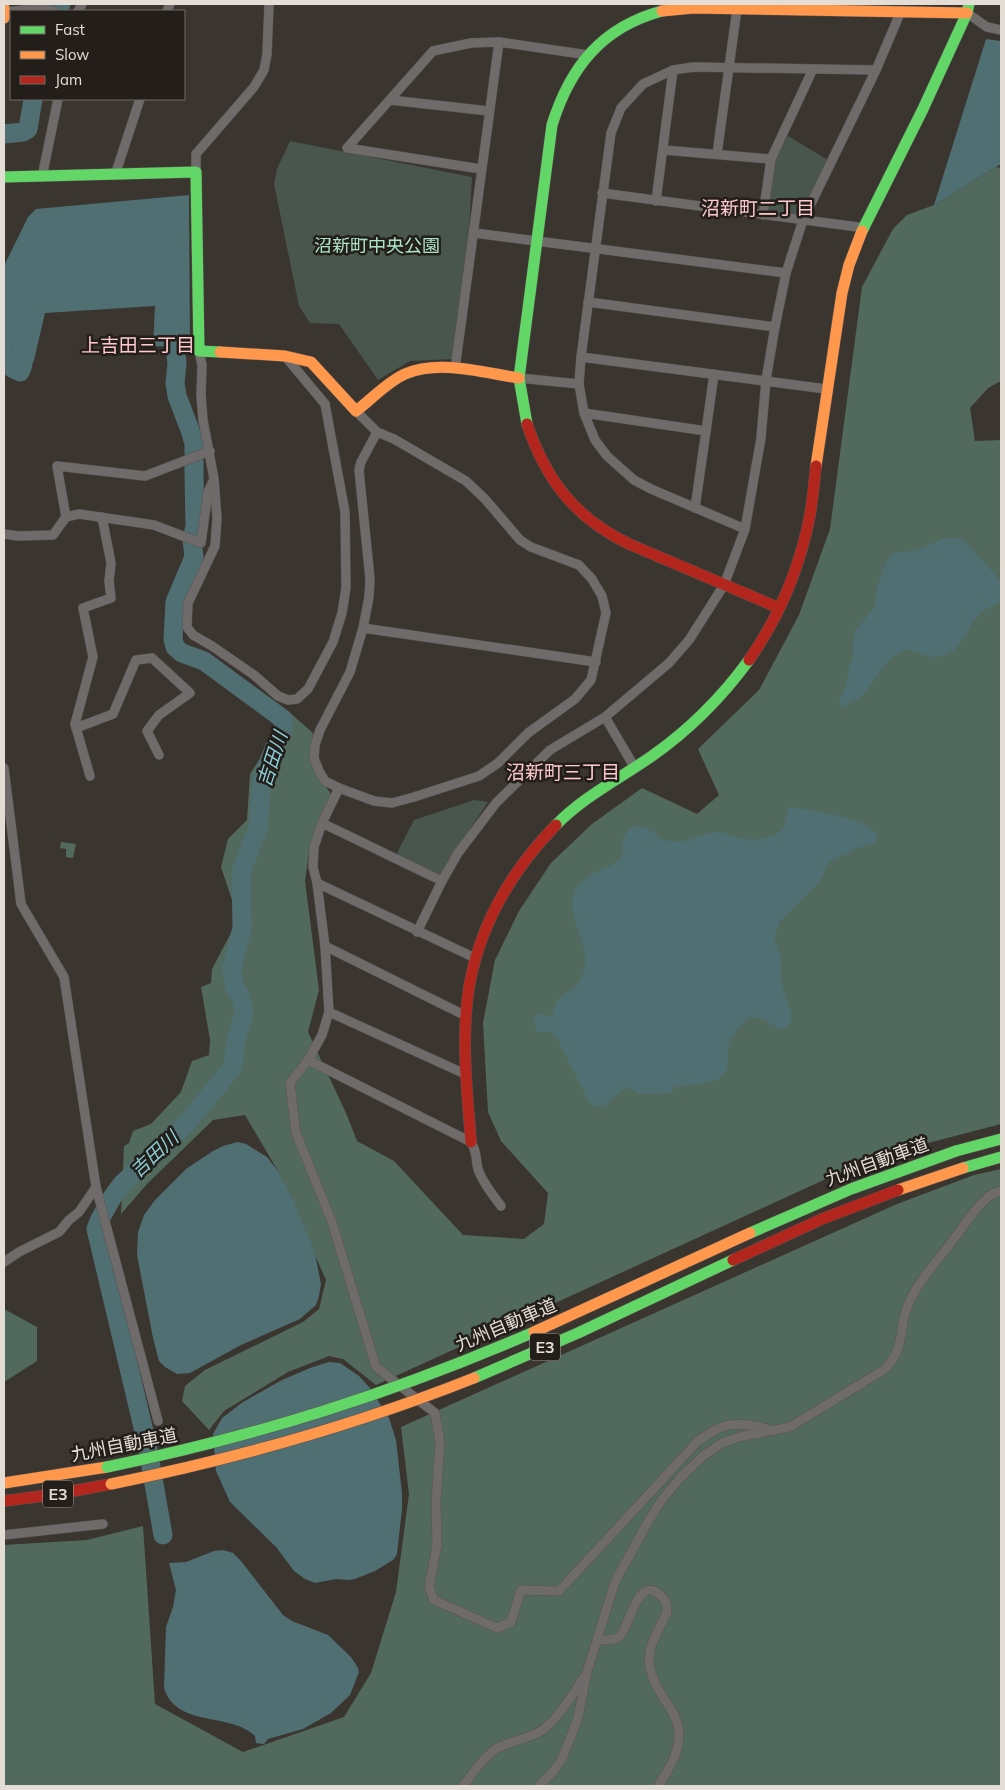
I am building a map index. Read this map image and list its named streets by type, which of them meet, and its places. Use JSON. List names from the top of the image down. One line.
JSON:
{"streets":{"main road":["九州自動車道","E3"]},"districts":["沼新町二丁目","上吉田三丁目","沼新町三丁目"],"water":["吉田川"],"parks":["沼新町中央公園"],"legend":["Fast","Slow","Jam"]}
